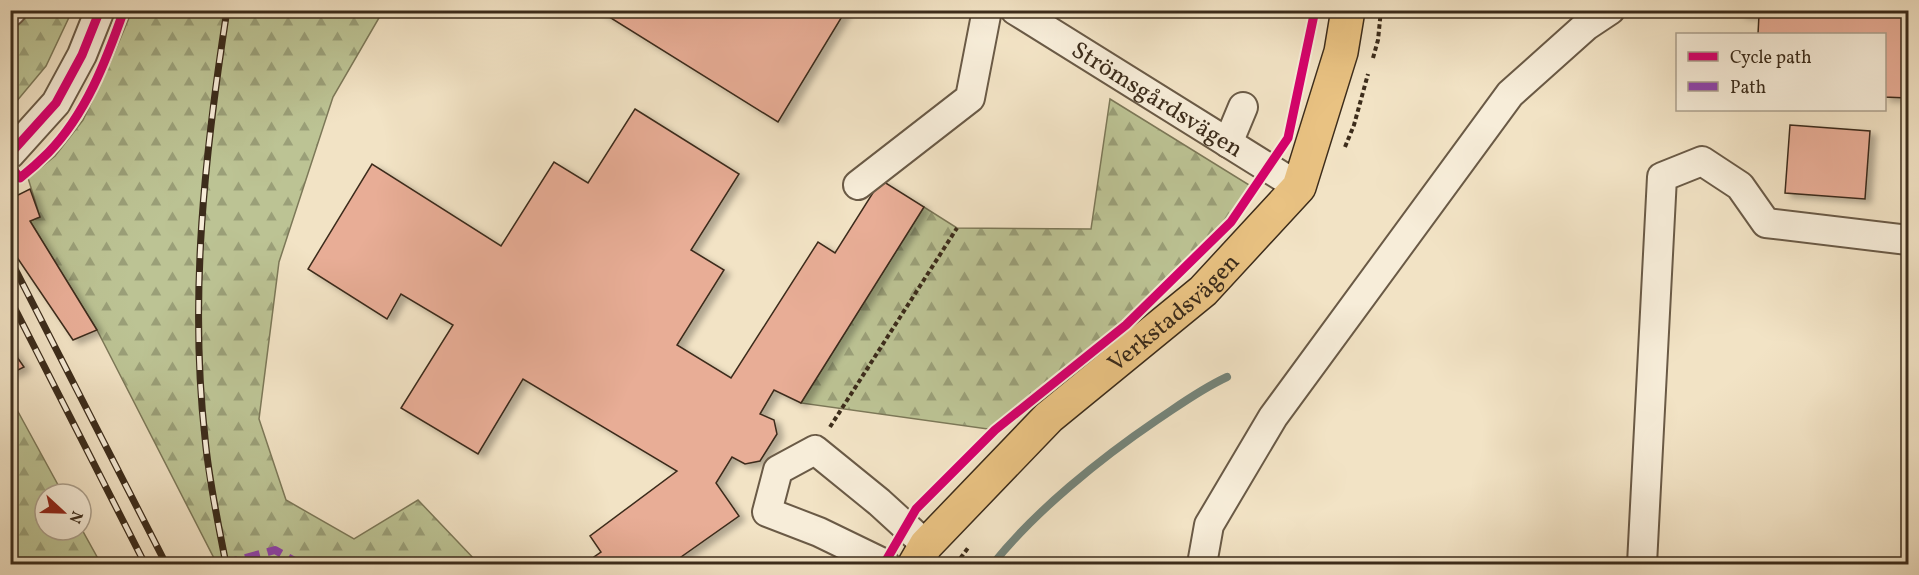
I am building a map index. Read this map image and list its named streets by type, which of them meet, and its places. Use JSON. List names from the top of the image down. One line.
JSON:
{"streets":{"main road":["Verkstadsvägen"],"street":["Strömsgårdsvägen"]},"crossings":[["Strömsgårdsvägen","Verkstadsvägen"]],"legend":["Cycle path","Path"],"north":"right"}
